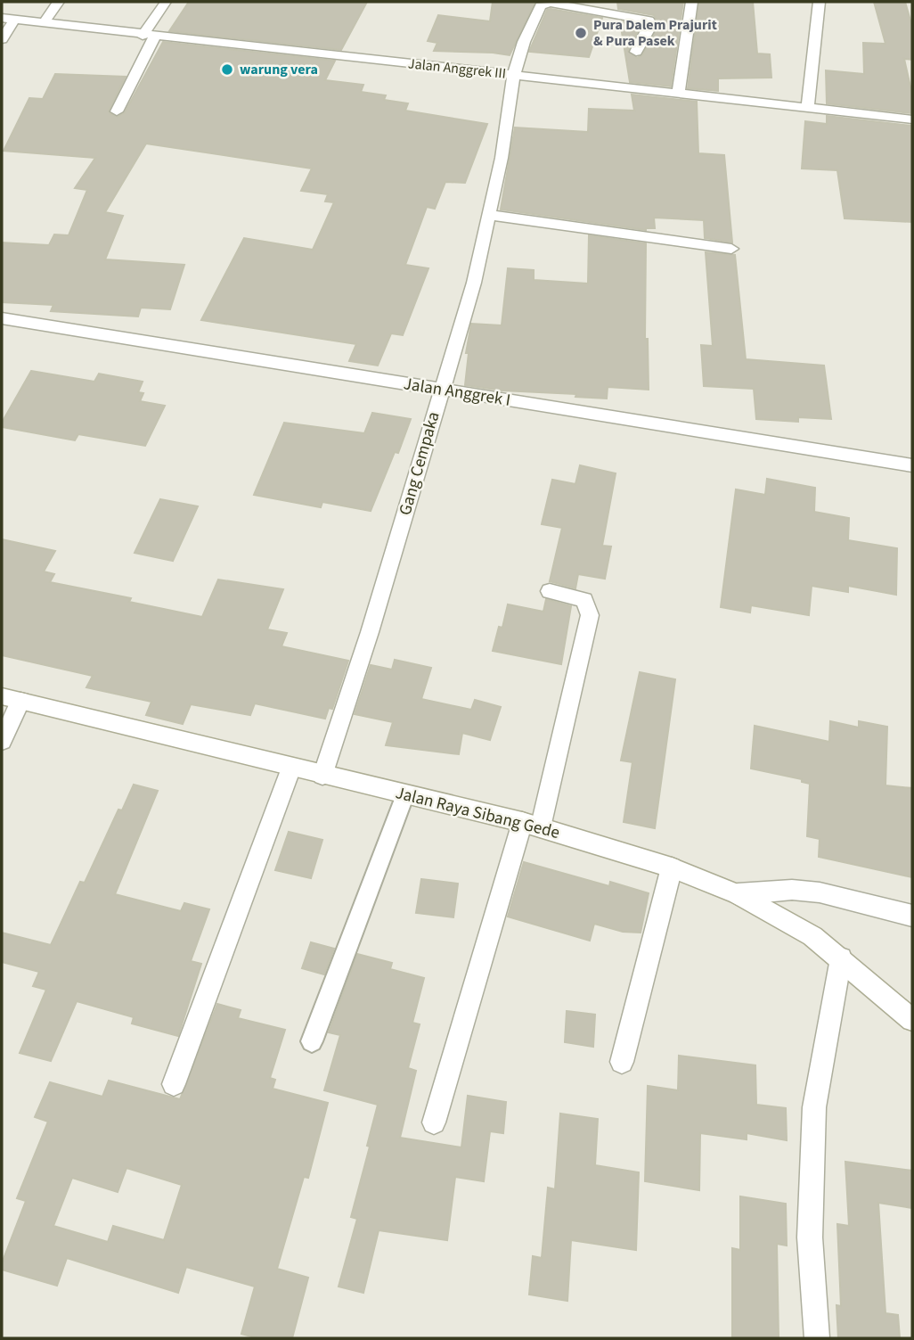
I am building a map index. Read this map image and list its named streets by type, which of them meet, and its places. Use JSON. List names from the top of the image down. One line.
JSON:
{"streets":{"street":["Jalan Anggrek III","Jalan Anggrek I","Gang Cempaka","Jalan Raya Sibang Gede"]},"crossings":[["Jalan Anggrek III","Gang Cempaka"],["Jalan Anggrek I","Gang Cempaka"],["Gang Cempaka","Jalan Raya Sibang Gede"]],"places":["Pura Dalem Prajurit & Pura Pasek","warung vera"]}
